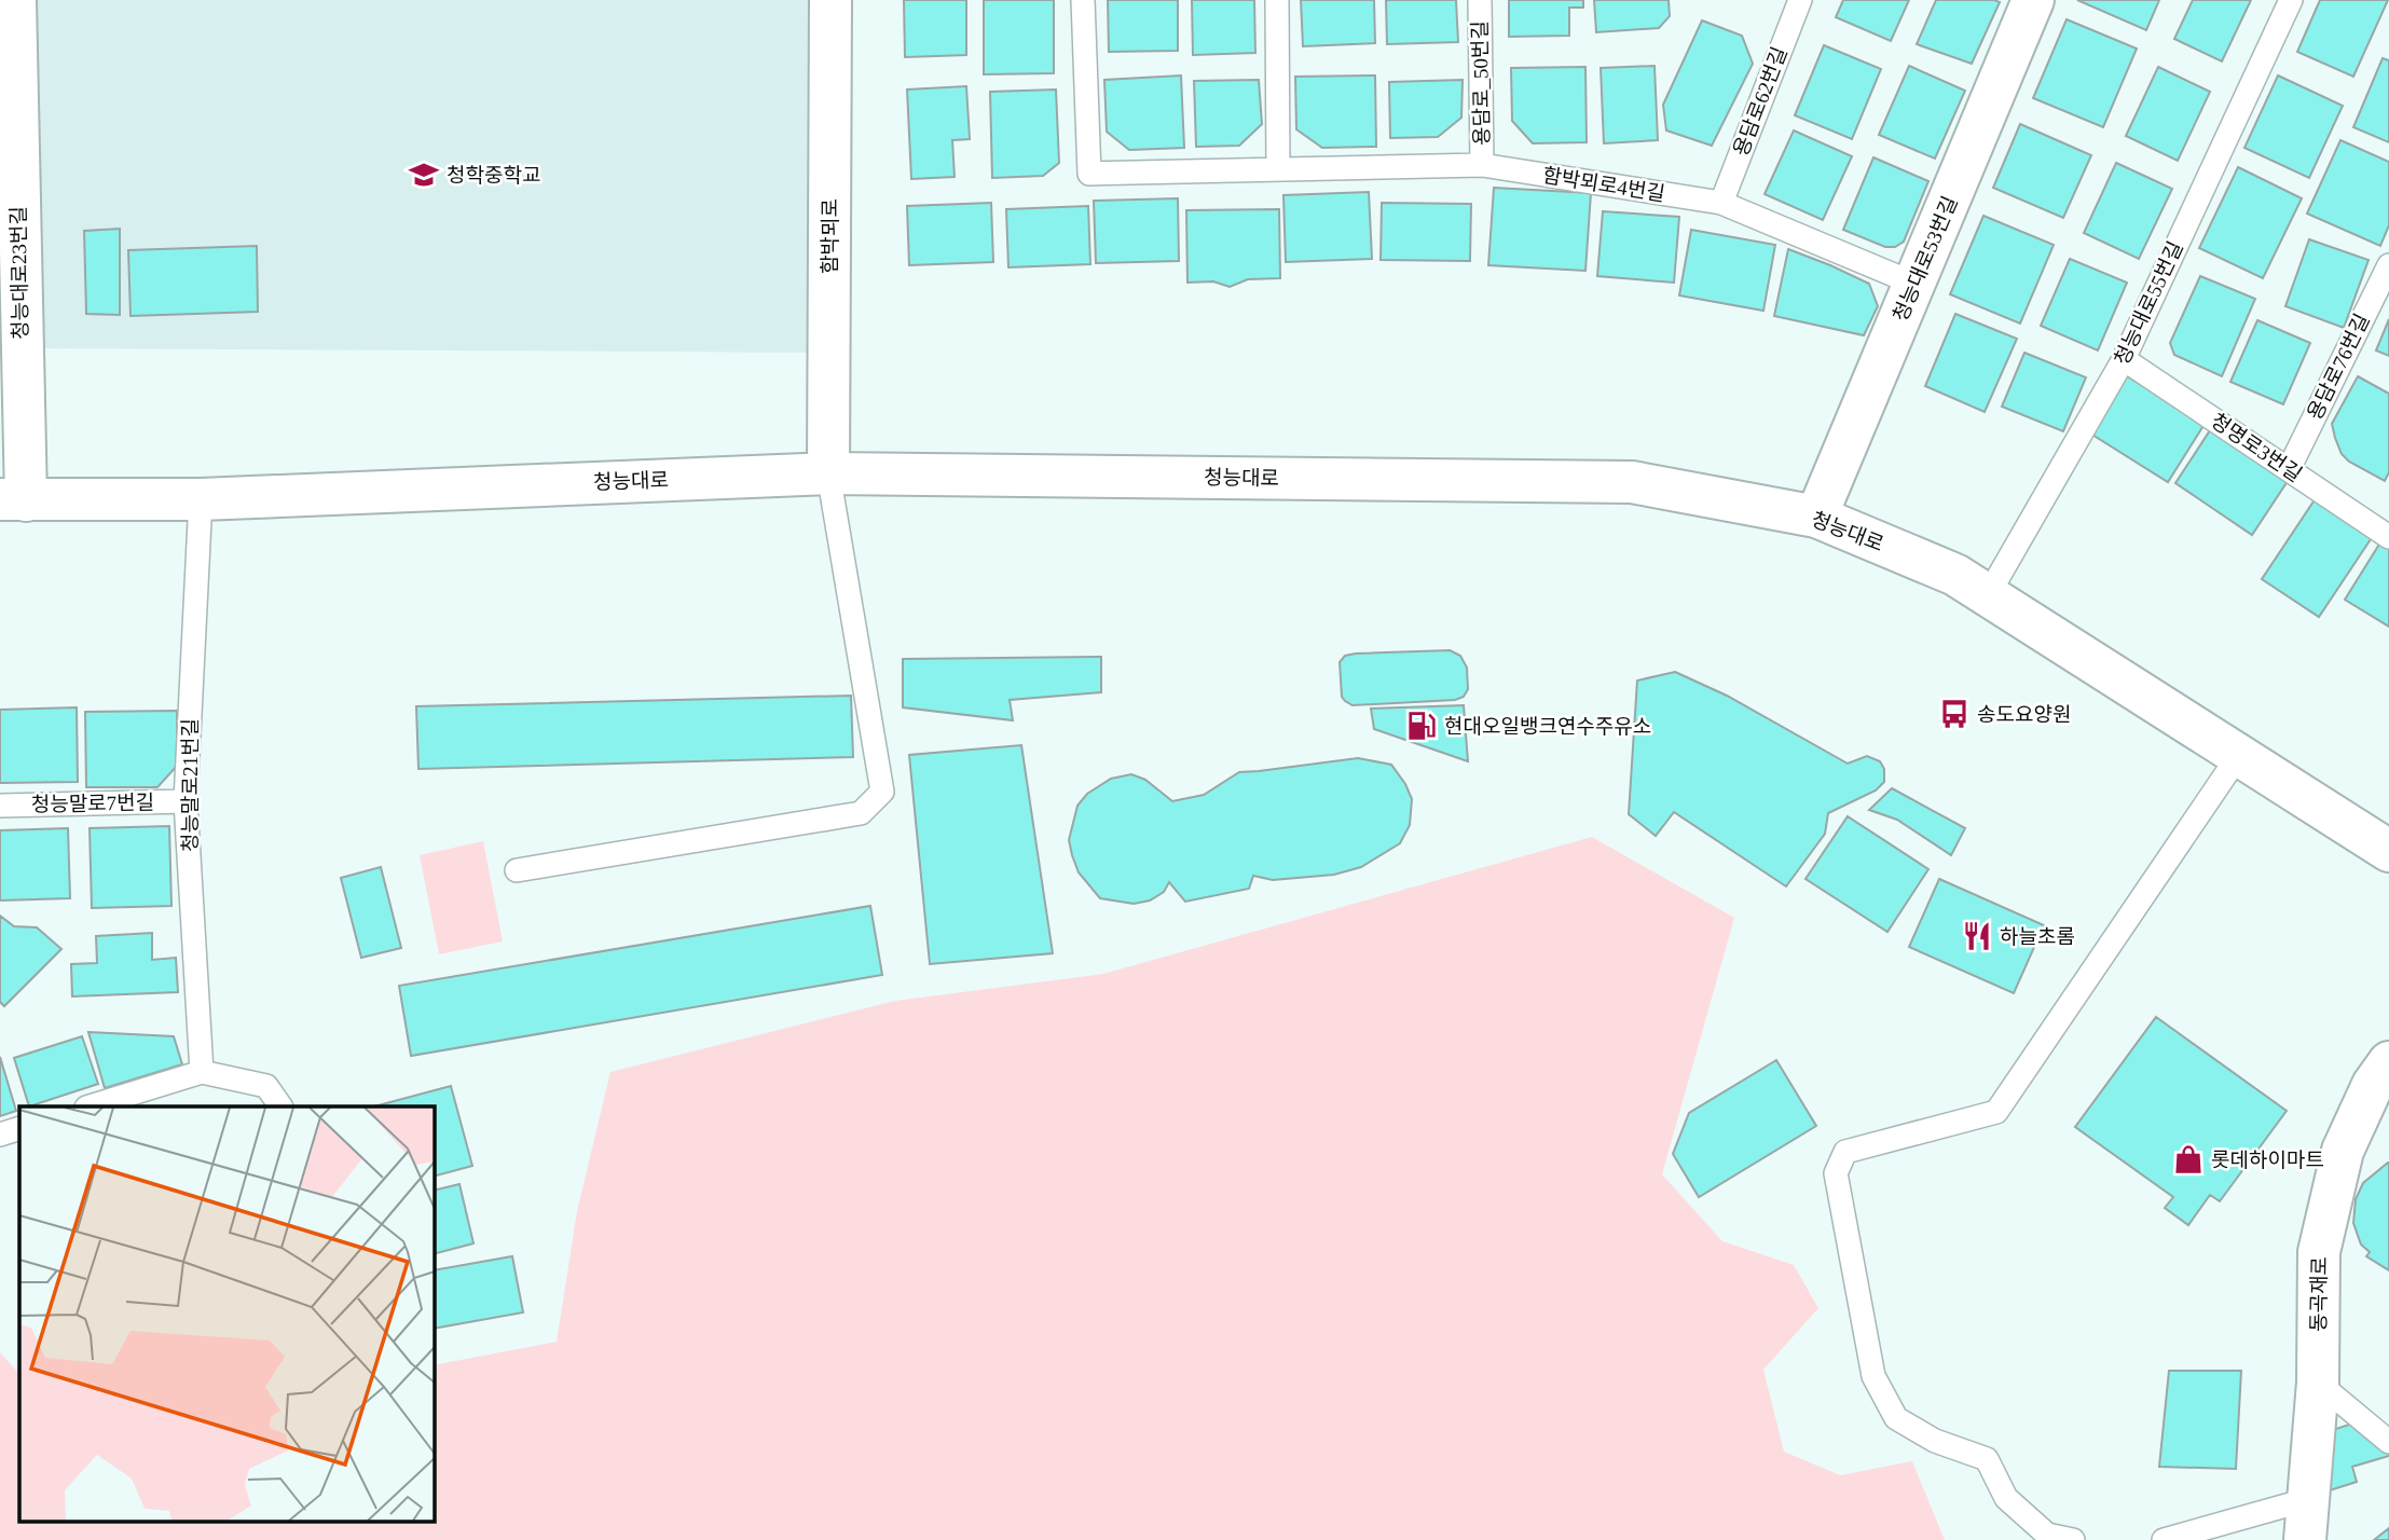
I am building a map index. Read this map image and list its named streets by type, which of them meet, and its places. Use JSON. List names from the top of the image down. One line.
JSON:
{"streets":{"main road":["함박뫼로","청능대로53번길","청능대로23번길","청능대로","동곡재로"],"lane":["용담로_50번길","용담로62번길","함박뫼로4번길","청능대로55번길","용담로76번길","청명로3번길","청능말로21번길","청능말로7번길"]},"crossings":[["용담로_50번길","함박뫼로4번길"],["용담로62번길","함박뫼로4번길"],["함박뫼로4번길","청능대로53번길"],["함박뫼로","청능대로"],["청능대로53번길","청능대로"],["청능대로23번길","청능대로"],["청능대로55번길","청명로3번길"],["청능대로55번길","청능대로"],["용담로76번길","청명로3번길"],["청능대로","청능말로21번길"],["청능말로21번길","청능말로7번길"]],"places":{"school or university":["청학중학교"],"bus stop":["송도요양원"],"fuel station":["현대오일뱅크연수주유소"],"restaurant":["하늘초롬"],"shop":["롯데하이마트"]}}
